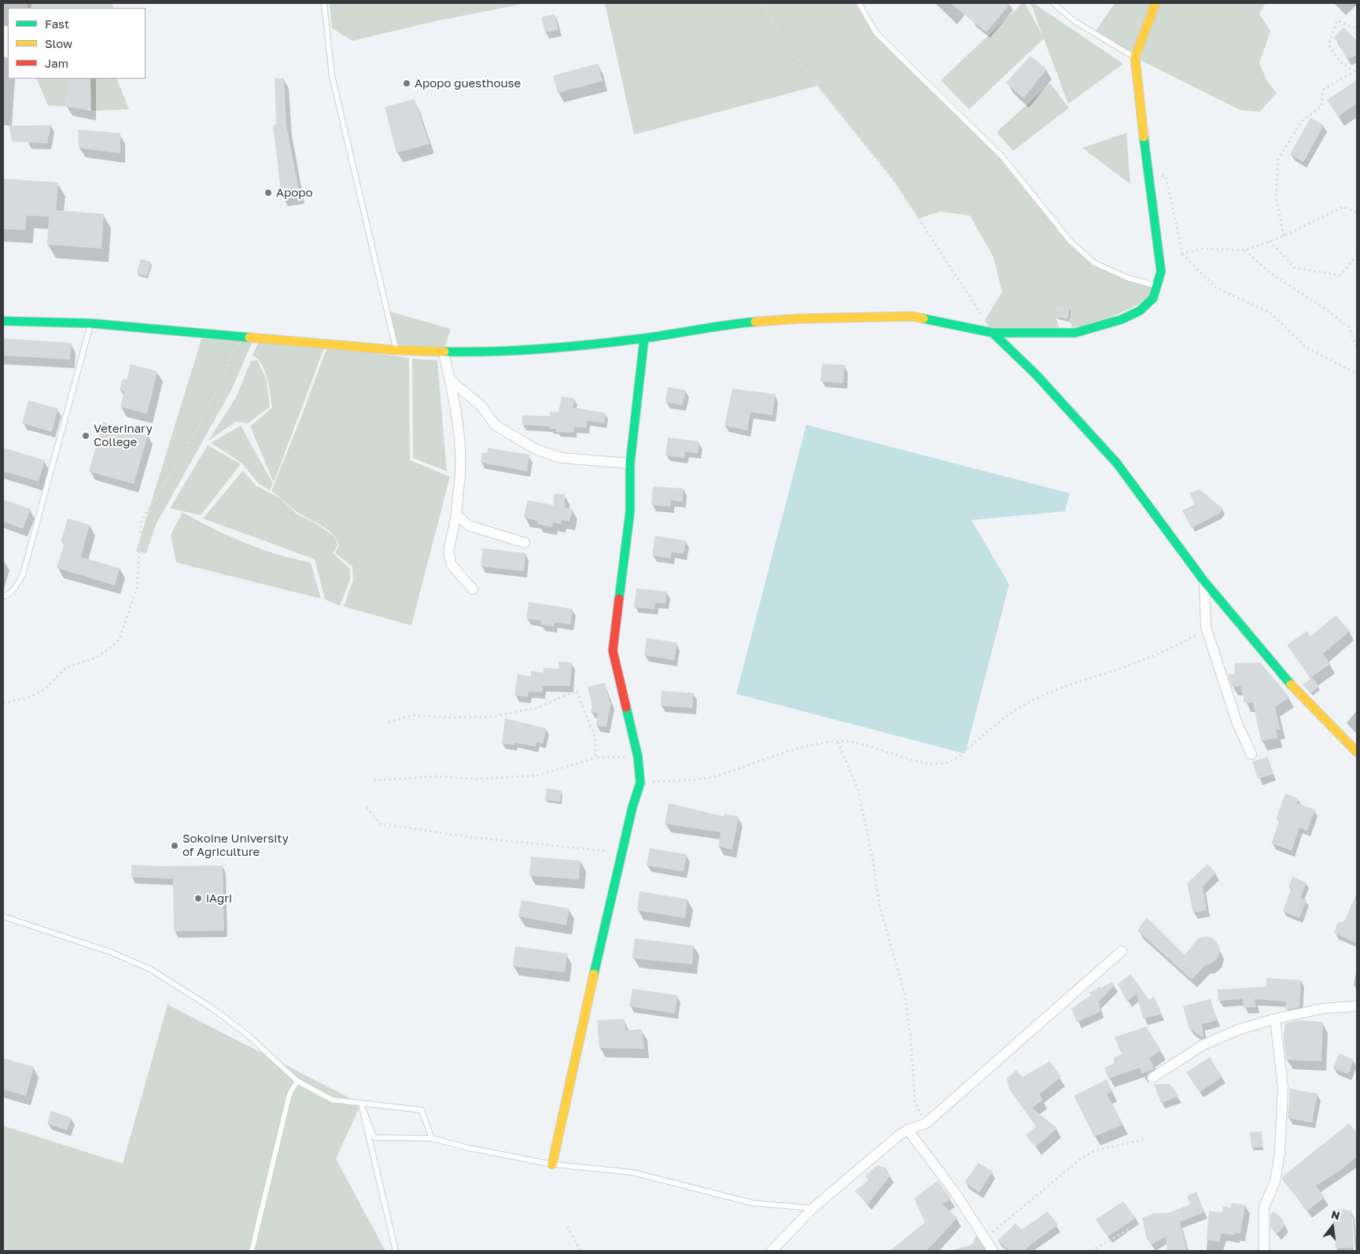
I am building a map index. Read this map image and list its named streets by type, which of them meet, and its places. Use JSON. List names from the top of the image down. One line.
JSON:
{"places":["Apopo guesthouse","Apopo","Veterinary College","Sokoine University of Agriculture","iAgri"],"legend":["Fast","Slow","Jam"],"north":"top"}
